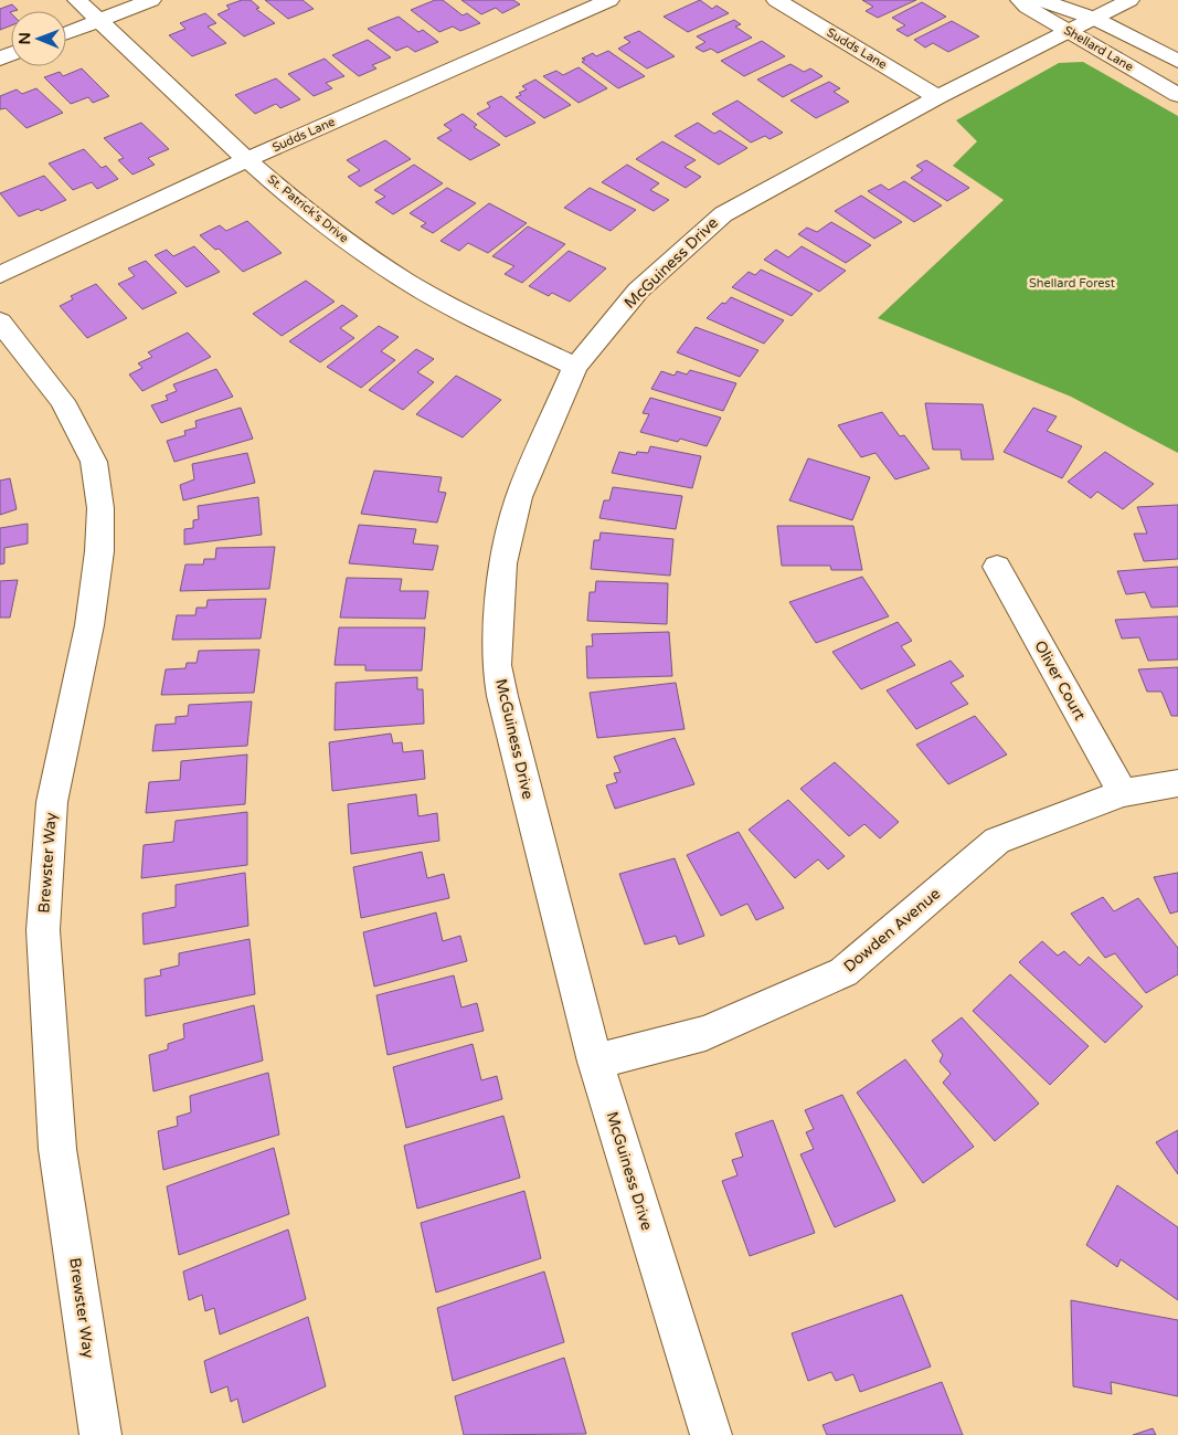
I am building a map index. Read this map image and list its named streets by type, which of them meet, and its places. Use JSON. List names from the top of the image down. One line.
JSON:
{"streets":{"street":["Sudds Lane","Shellard Lane","St. Patrick's Drive","McGuiness Drive","Oliver Court","Brewster Way","Dowden Avenue"]},"crossings":[["Sudds Lane","St. Patrick's Drive"],["Sudds Lane","McGuiness Drive"],["Shellard Lane","McGuiness Drive"],["St. Patrick's Drive","McGuiness Drive"],["McGuiness Drive","Dowden Avenue"],["Oliver Court","Dowden Avenue"]],"parks":["Shellard Forest"],"north":"left"}
